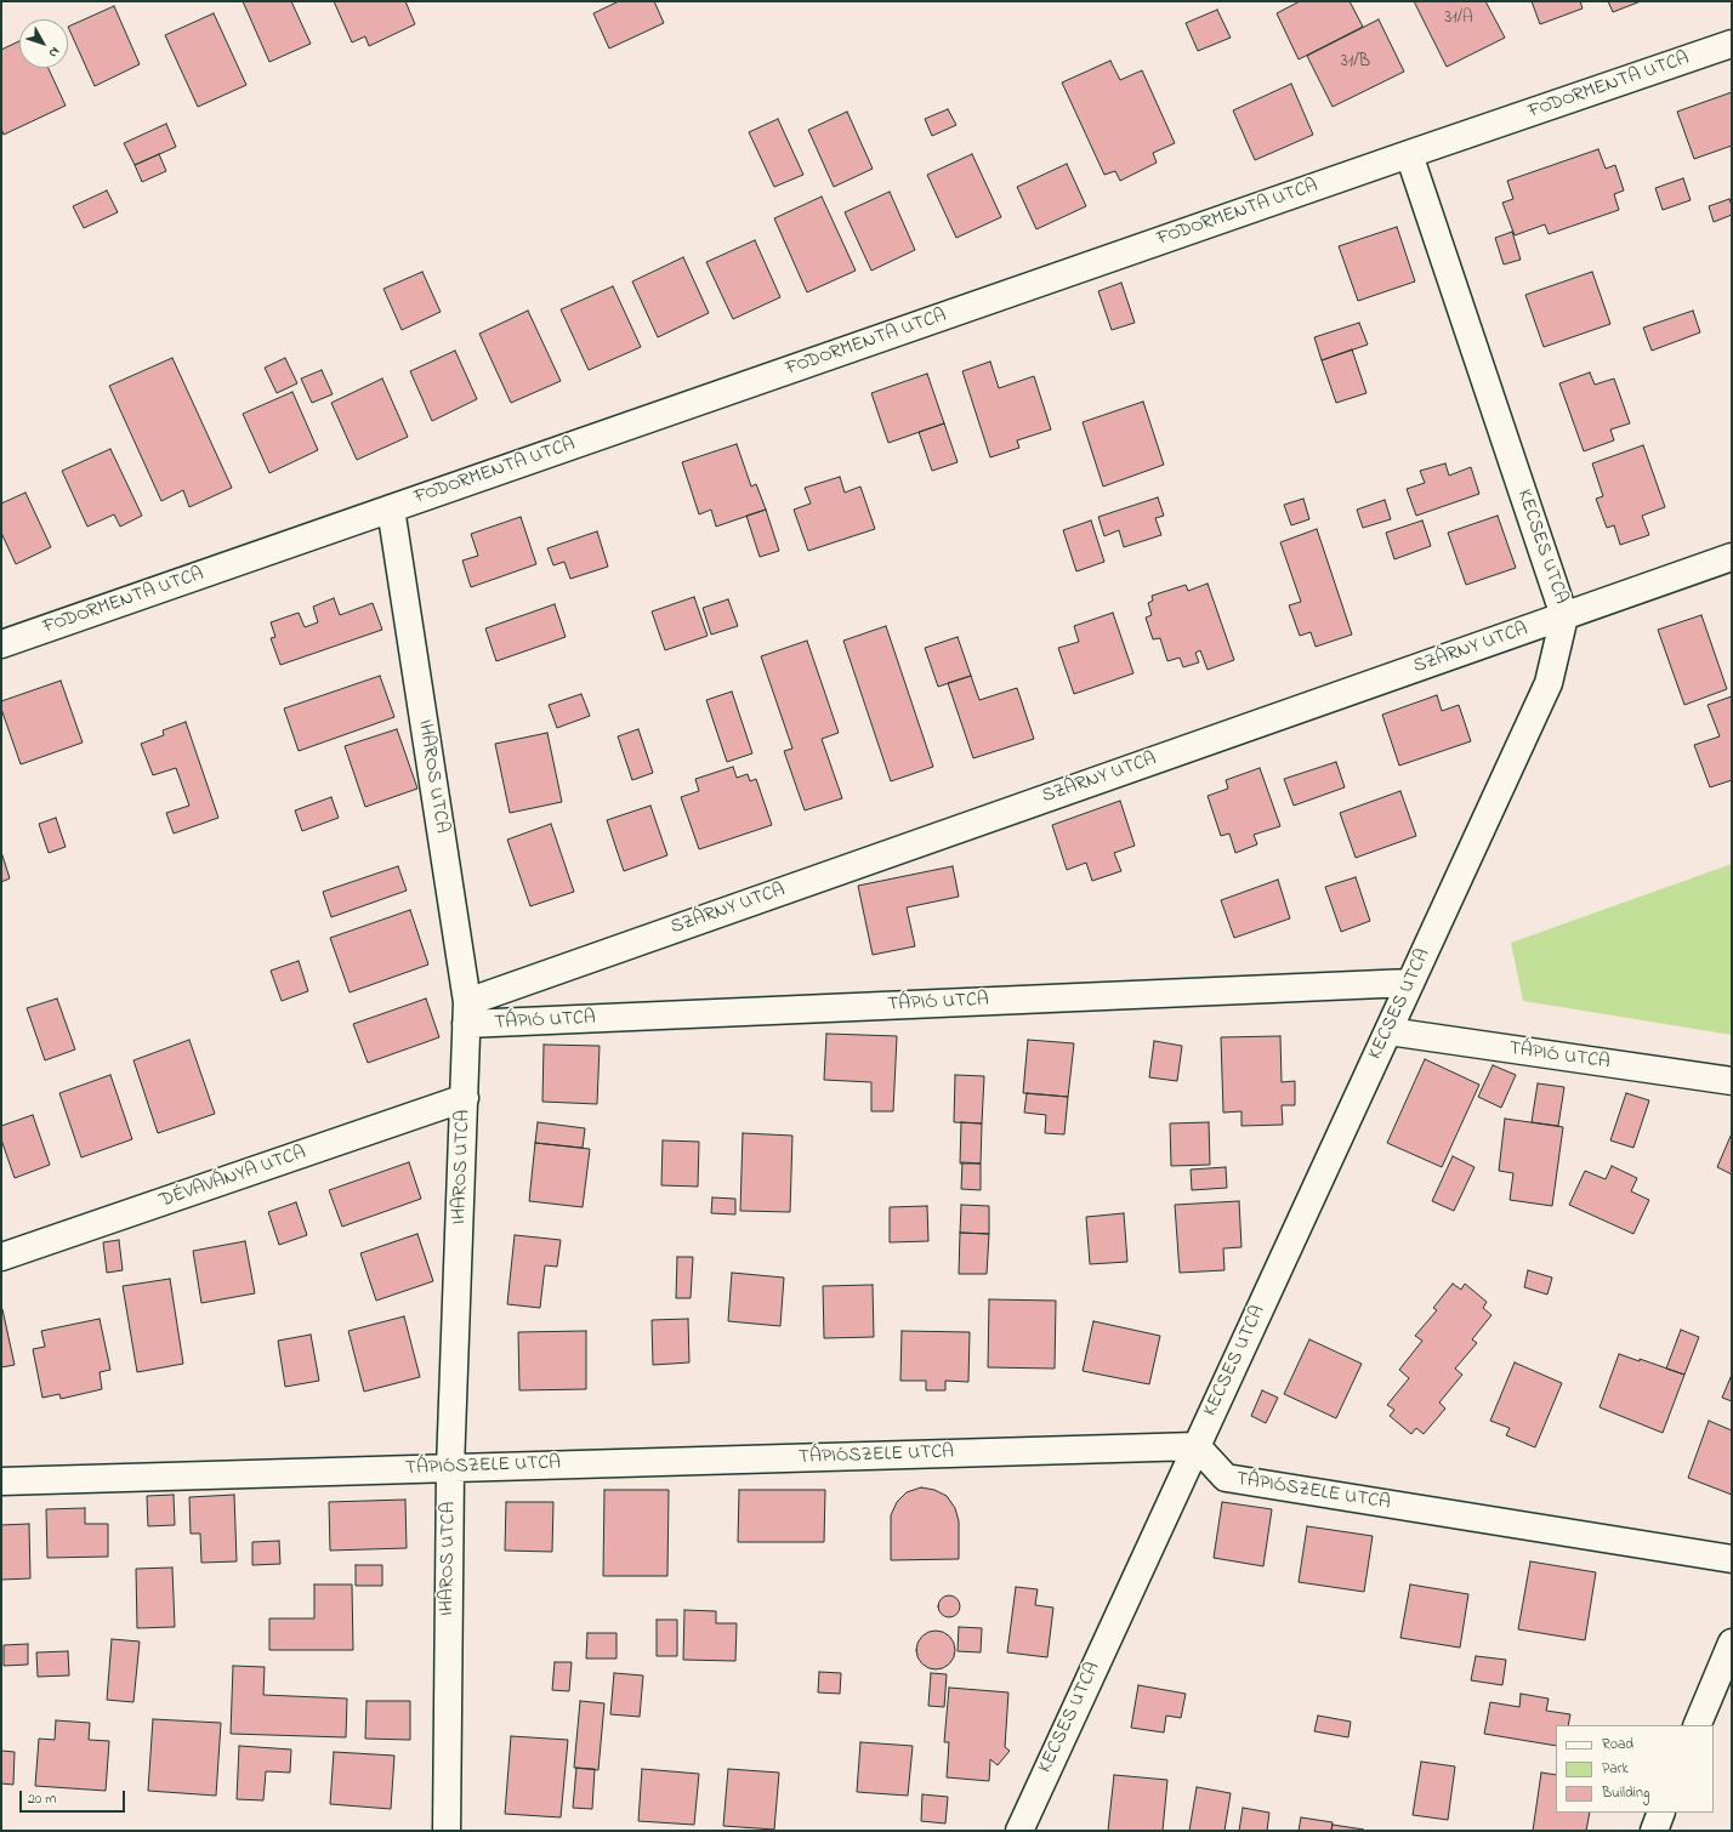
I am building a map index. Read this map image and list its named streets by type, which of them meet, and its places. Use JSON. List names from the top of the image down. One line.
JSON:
{"streets":{"street":["FODORMENTA UTCA","KECSES UTCA","SZÁRNY UTCA","IHAROS UTCA","TÁPIÓ UTCA","DÉVAVÁNYA UTCA","TÁPIÓSZELE UTCA"]},"crossings":[["FODORMENTA UTCA","KECSES UTCA"],["FODORMENTA UTCA","IHAROS UTCA"],["KECSES UTCA","SZÁRNY UTCA"],["KECSES UTCA","TÁPIÓ UTCA"],["KECSES UTCA","TÁPIÓSZELE UTCA"],["SZÁRNY UTCA","IHAROS UTCA"],["SZÁRNY UTCA","TÁPIÓ UTCA"],["IHAROS UTCA","TÁPIÓ UTCA"],["IHAROS UTCA","DÉVAVÁNYA UTCA"],["IHAROS UTCA","TÁPIÓSZELE UTCA"]],"house_numbers":["31/A","31/B"],"legend":["Road","Park","Building"],"scale_bar":"20 m","north":"bottom right"}
